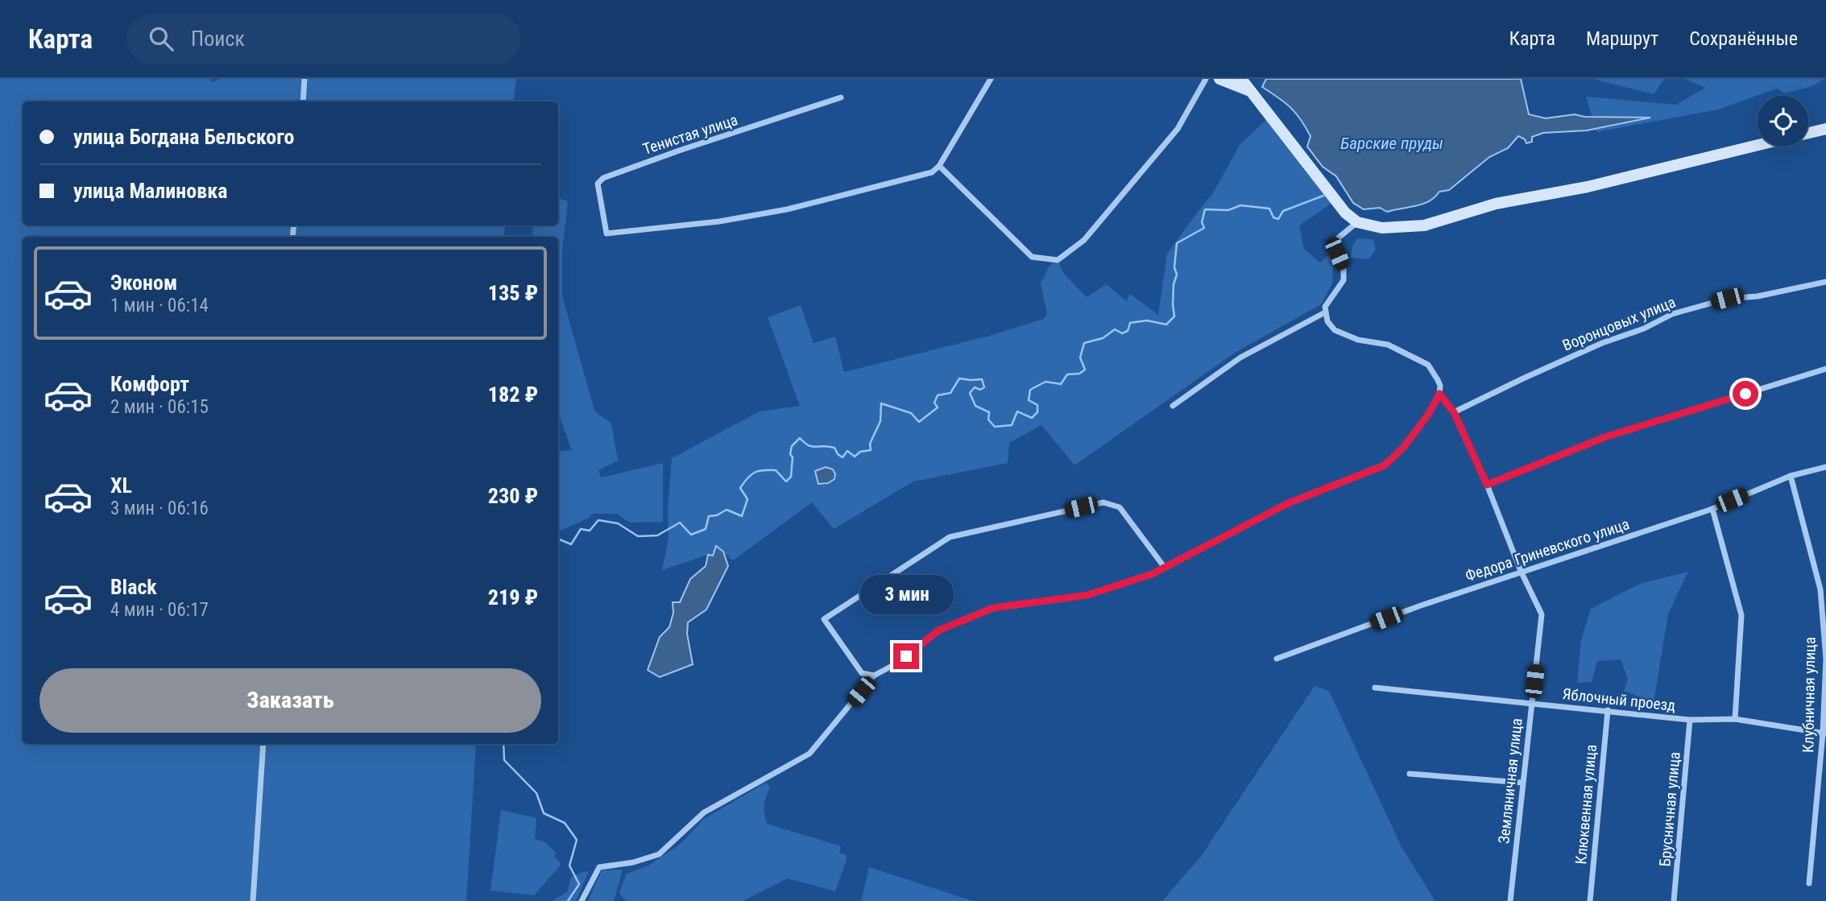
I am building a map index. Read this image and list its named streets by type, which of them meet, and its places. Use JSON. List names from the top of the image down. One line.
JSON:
{"streets":{"street":["Тенистая улица","Воронцовых улица","Федора Гриневского улица","Клубничная улица","Яблочный проезд","Земляничная улица","Клюквенная улица","Брусничная улица"]},"crossings":[["Воронцовых улица","Земляничная улица"],["Федора Гриневского улица","Клубничная улица"],["Федора Гриневского улица","Земляничная улица"],["Клубничная улица","Яблочный проезд"],["Яблочный проезд","Земляничная улица"],["Яблочный проезд","Клюквенная улица"],["Яблочный проезд","Брусничная улица"]],"water":["Барские пруды"],"page":{"header":"Карта","search":"Поиск","nav":["Карта","Маршрут","Сохранённые"],"banner":["улица Богдана Бельского","улица Малиновка"],"list":[{"name":"Эконом","note":"1 мин · 06:14","value":"135 ₽"},{"name":"Комфорт","note":"2 мин · 06:15","value":"182 ₽"},{"name":"XL","note":"3 мин · 06:16","value":"230 ₽"},{"name":"Black","note":"4 мин · 06:17","value":"219 ₽"}],"bubble":"3 мин","buttons":"Заказать"}}
